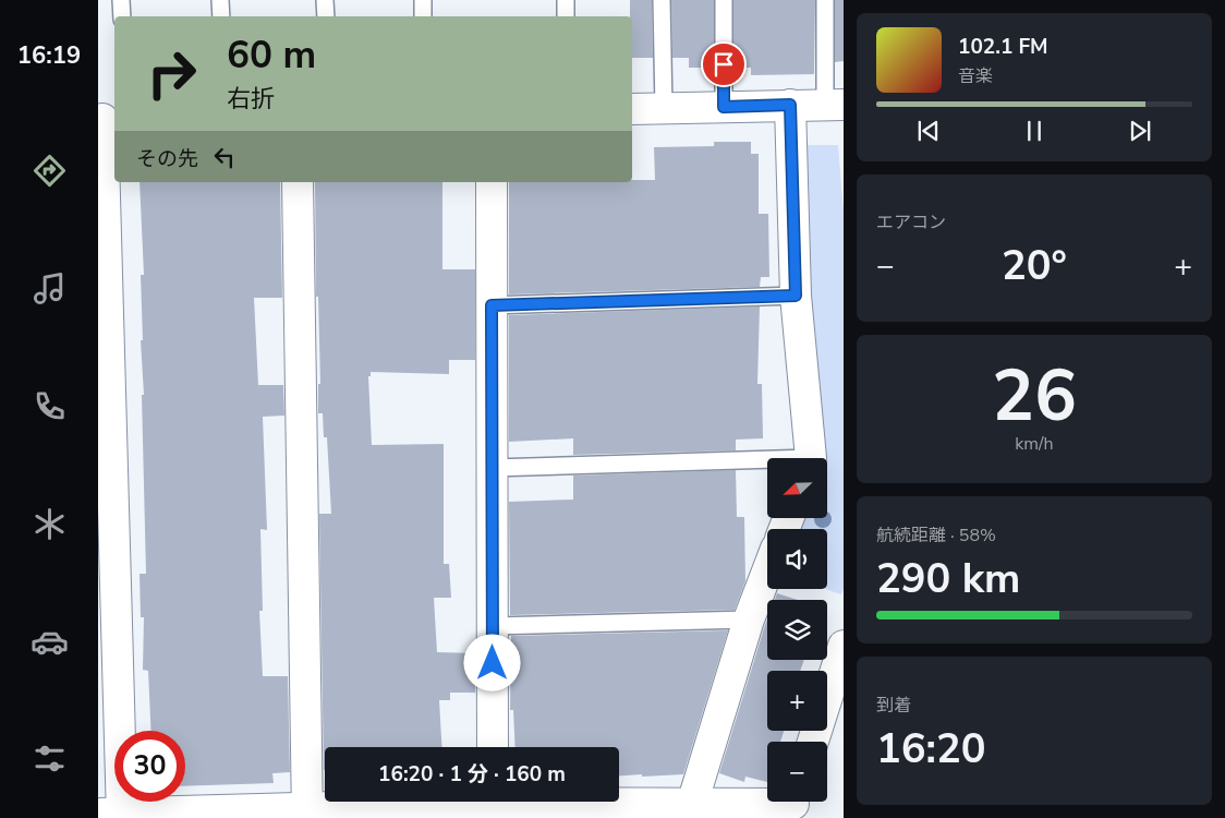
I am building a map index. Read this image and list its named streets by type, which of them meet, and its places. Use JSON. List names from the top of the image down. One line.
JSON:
{"north":"bottom left","page":{"tabs":"16:19","turn":["60 m","右折"],"song":["102.1 FM","音楽"],"then":"その先","tile":["エアコン",["26","km/h"],["航続距離 · 58%","290 km"],["到着","16:20"]],"heat":["−","20°","+"],"map_buttons":["+","−"],"limit":"30","trip":"16:20 · 1 分 · 160 m"}}
